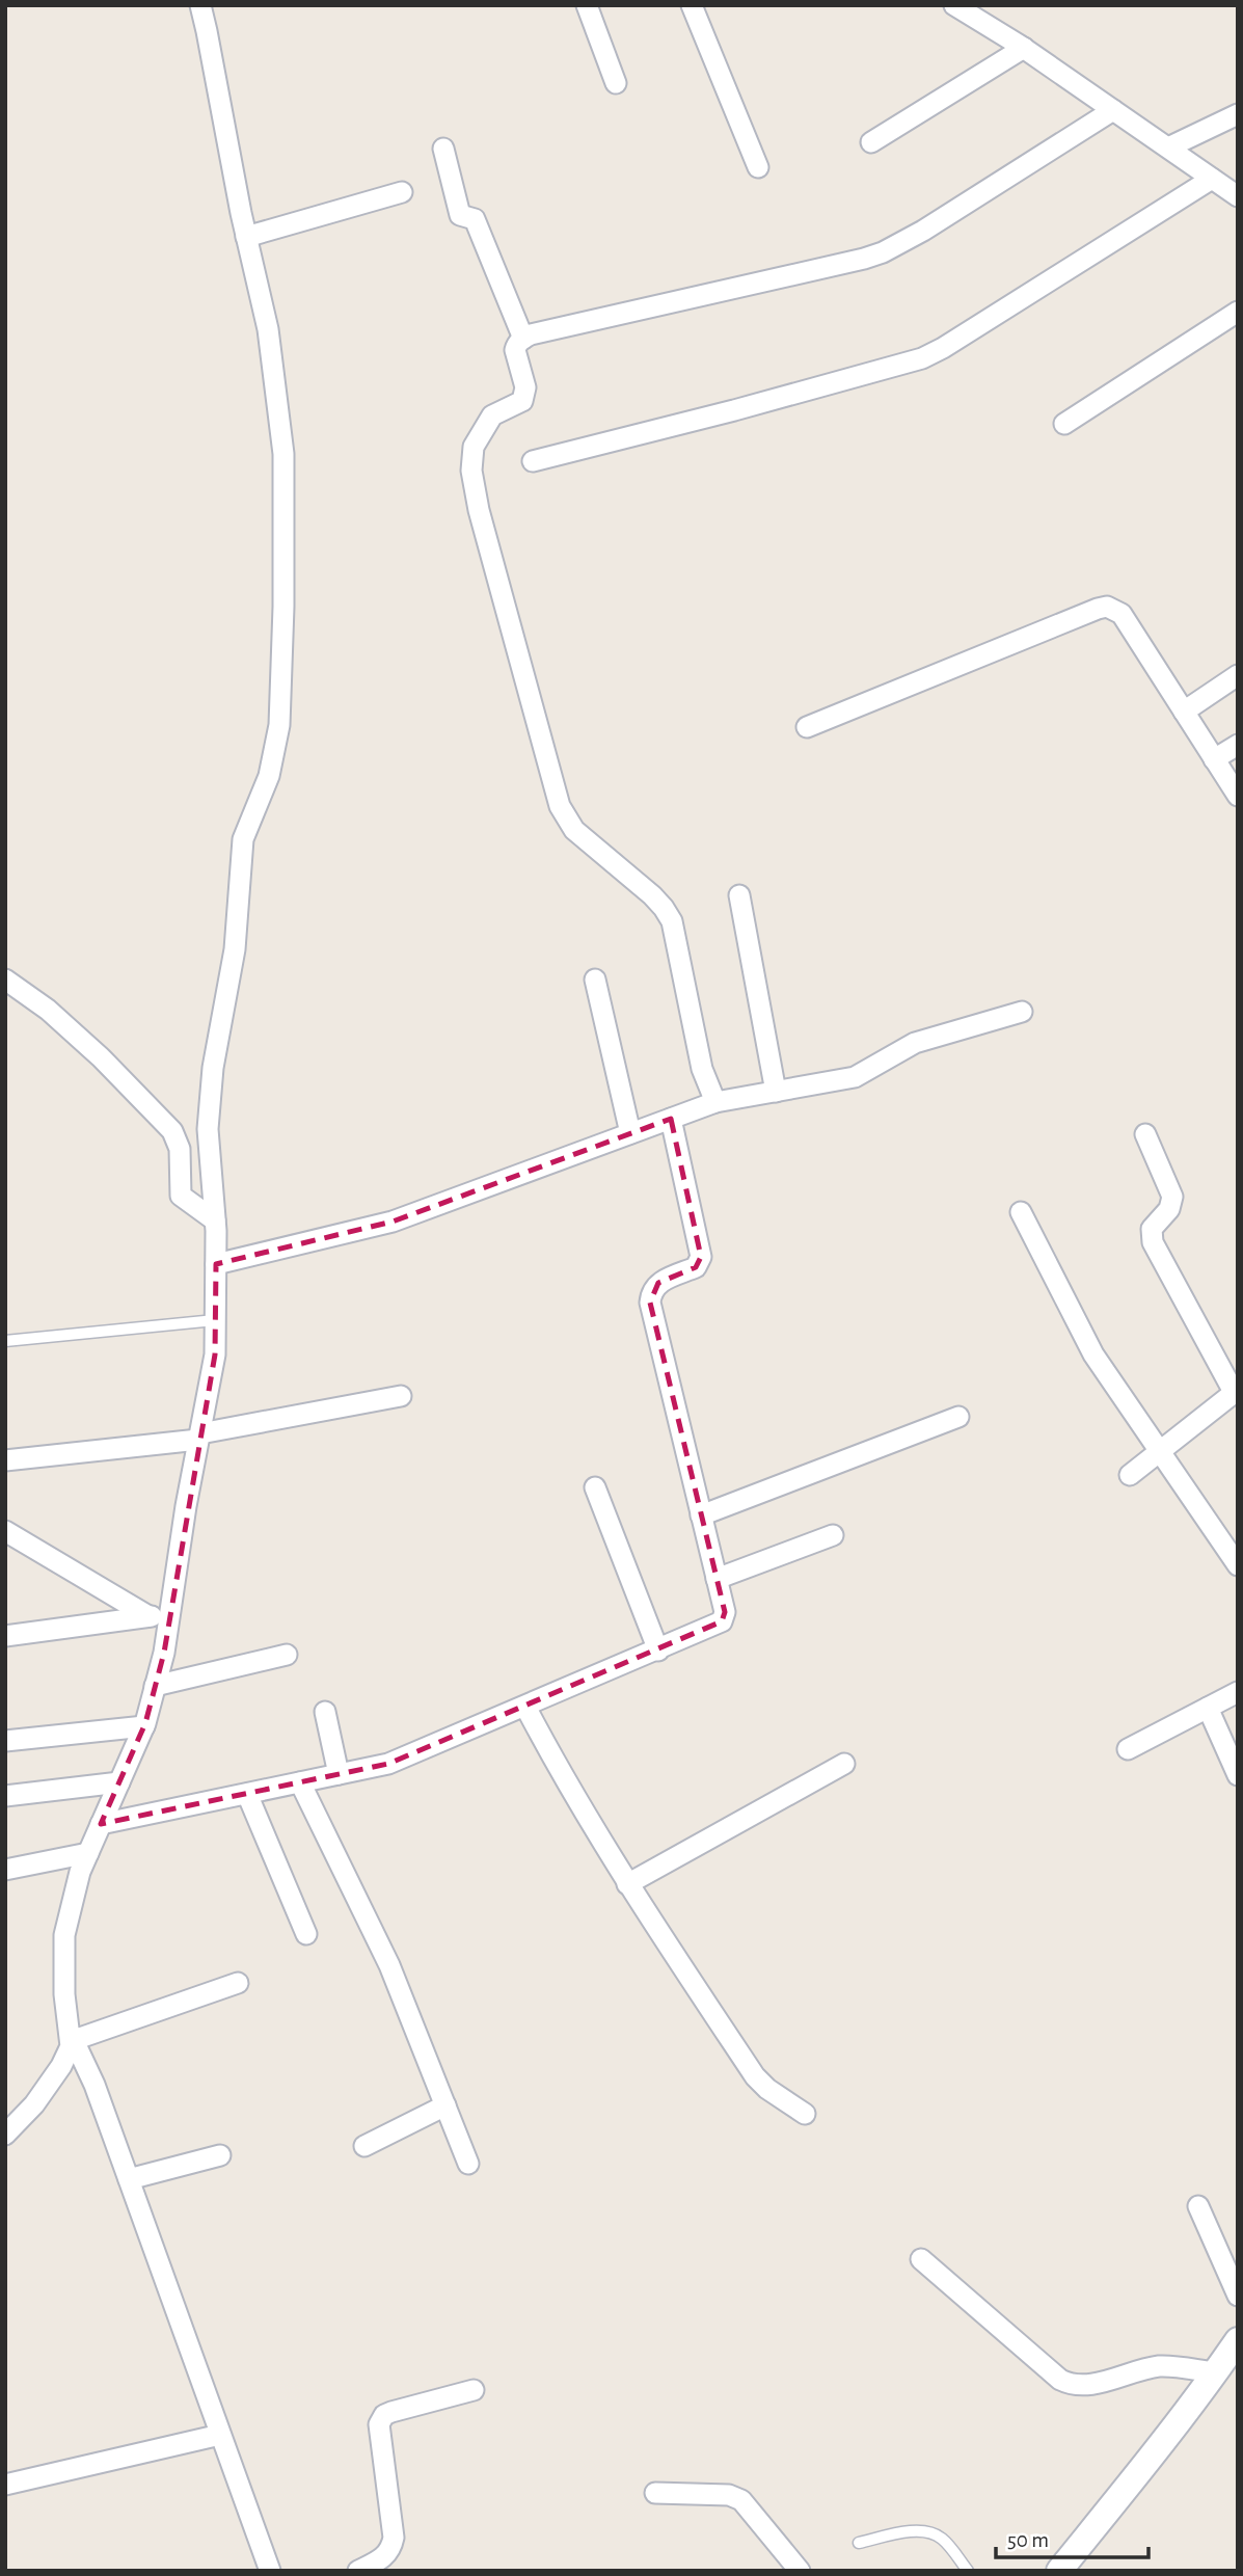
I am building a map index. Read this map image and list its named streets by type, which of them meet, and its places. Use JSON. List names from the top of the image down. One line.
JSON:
{"scale_bar":"50 m"}
